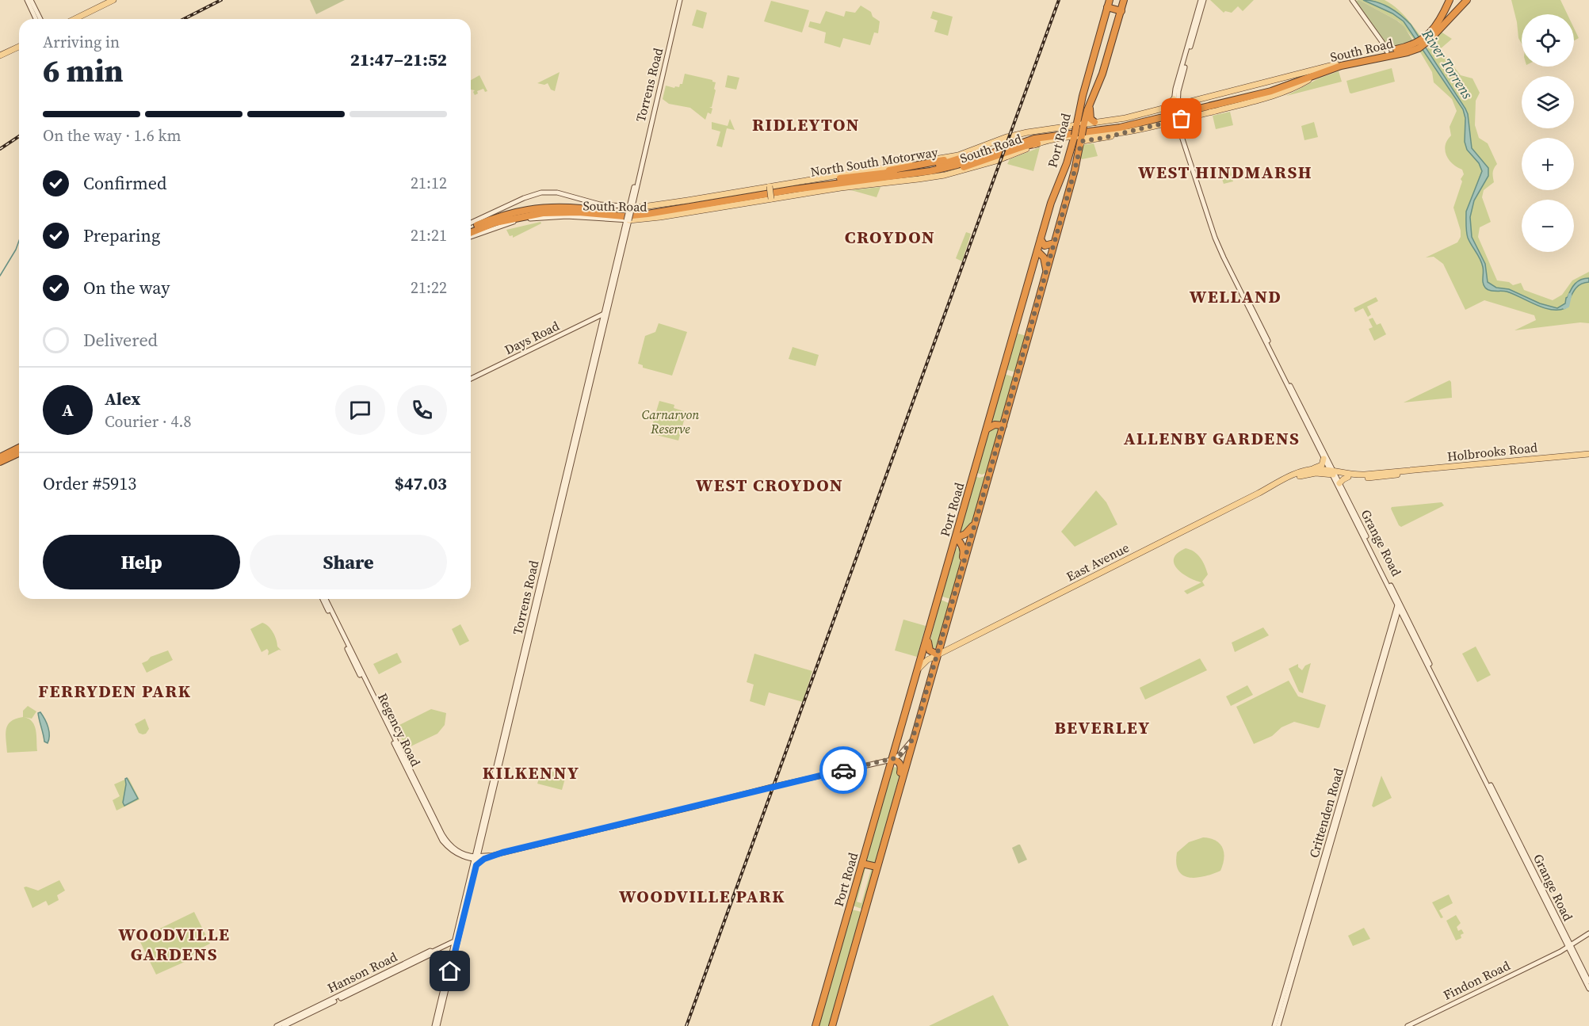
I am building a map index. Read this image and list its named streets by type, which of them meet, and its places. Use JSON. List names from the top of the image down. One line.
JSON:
{"streets":{"highway":["South Road","Port Road","North South Motorway"],"main road":["Torrens Road","Days Road","Holbrooks Road","Grange Road","East Avenue","Regency Road","Crittenden Road","Hanson Road","Findon Road"]},"crossings":[["South Road","Torrens Road"],["South Road","Port Road"],["South Road","North South Motorway"],["South Road","Grange Road"],["Torrens Road","Days Road"],["Torrens Road","Regency Road"],["Torrens Road","Hanson Road"],["Port Road","East Avenue"],["Holbrooks Road","Grange Road"],["Holbrooks Road","East Avenue"],["Grange Road","East Avenue"],["Grange Road","Crittenden Road"],["Grange Road","Findon Road"]],"districts":["RIDLEYTON","WEST HINDMARSH","CROYDON","WELLAND","ALLENBY GARDENS","WEST CROYDON","FERRYDEN PARK","BEVERLEY","KILKENNY","WOODVILLE PARK","WOODVILLE GARDENS"],"water":["River Torrens"],"parks":["Carnarvon Reserve"],"page":{"map_buttons":["+","−"],"heading":["6 min","Arriving in","21:47–21:52"],"panel":["Alex","Courier · 4.8","Order #5913","$47.03"],"bar":"On the way · 1.6 km","list":[["Confirmed","21:12"],["Preparing","21:21"],["On the way","21:22"],"Delivered"],"round":"A","buttons":["Help","Share"]}}
